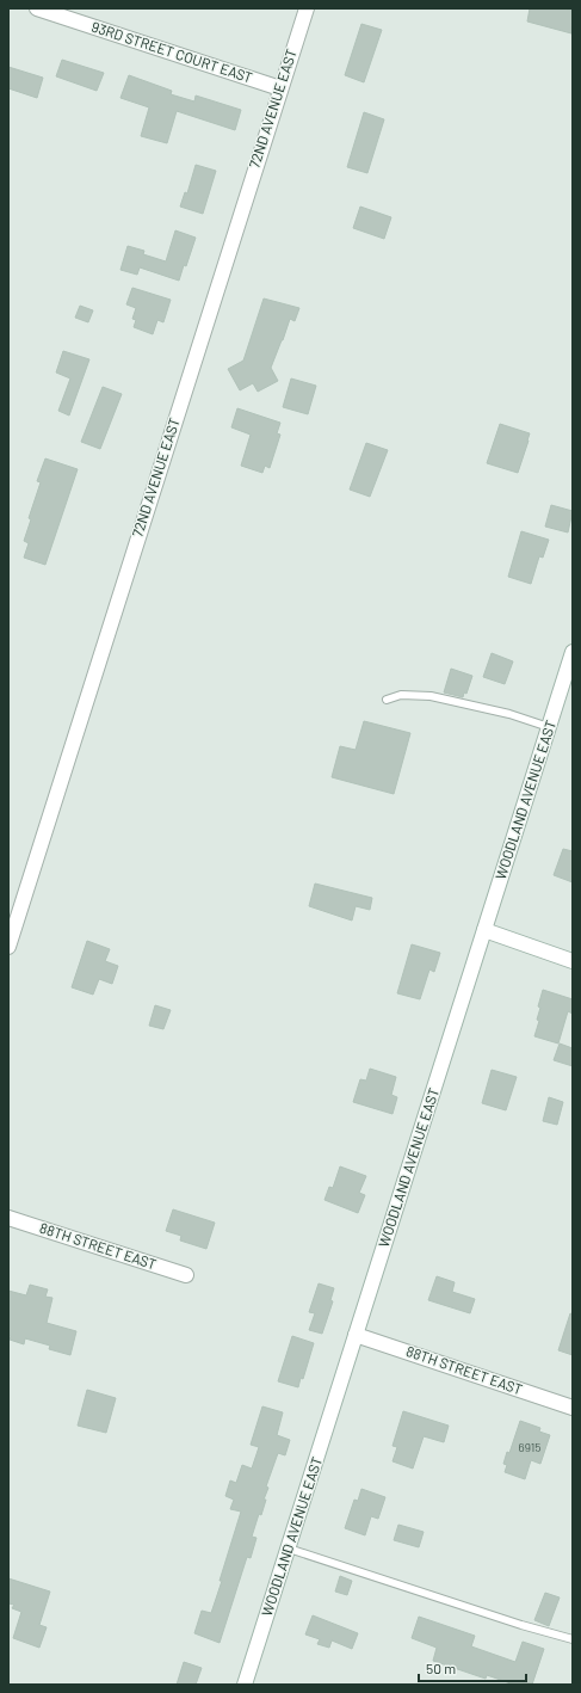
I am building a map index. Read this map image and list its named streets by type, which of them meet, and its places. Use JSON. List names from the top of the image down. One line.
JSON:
{"streets":{"street":["93RD STREET COURT EAST","72ND AVENUE EAST","WOODLAND AVENUE EAST","88TH STREET EAST"]},"crossings":[["93RD STREET COURT EAST","72ND AVENUE EAST"],["WOODLAND AVENUE EAST","88TH STREET EAST"]],"house_numbers":["6915"],"scale_bar":"50 m"}
